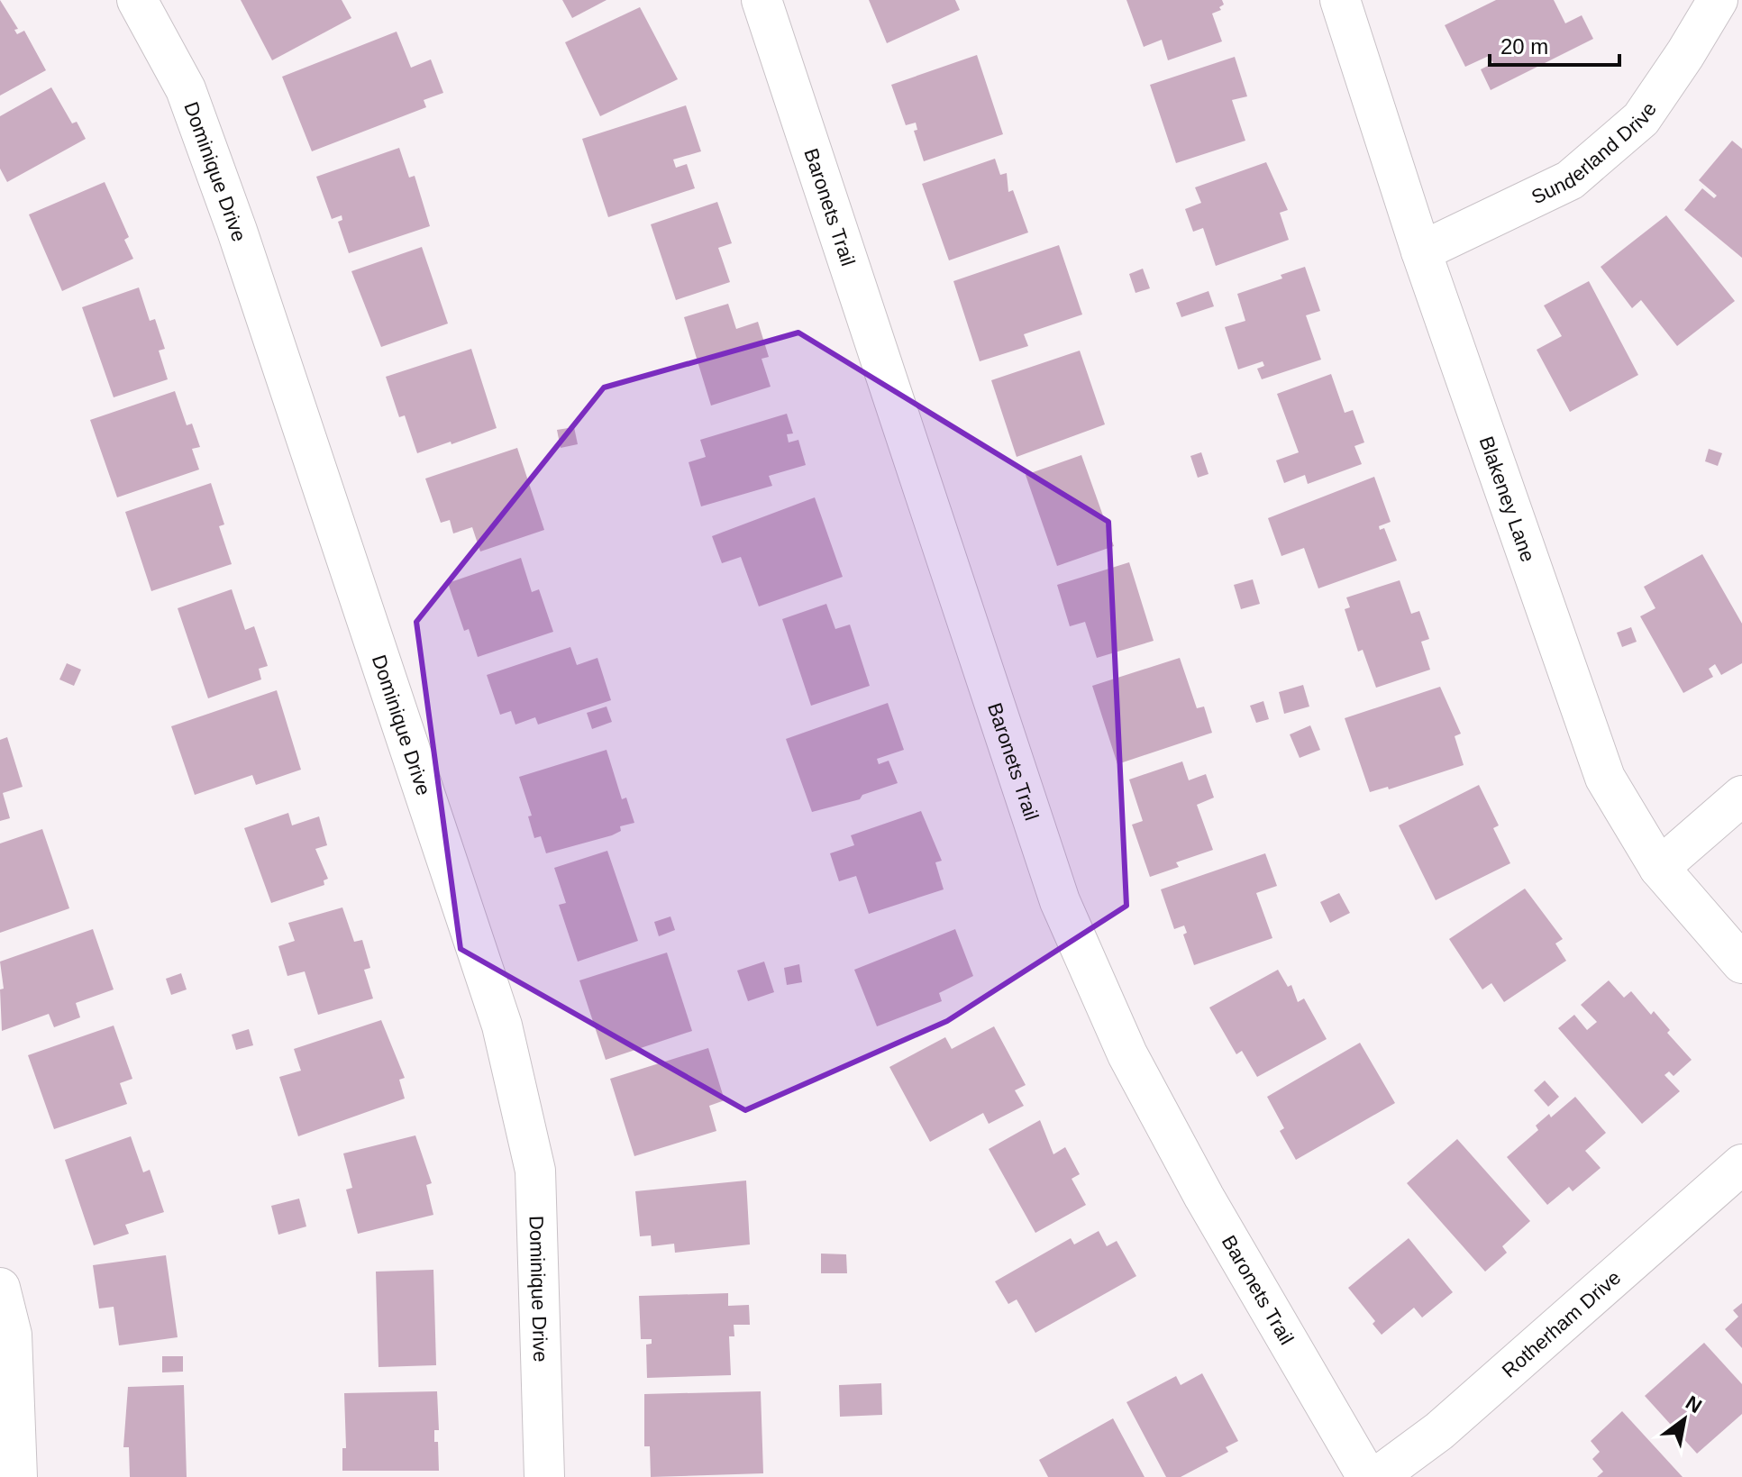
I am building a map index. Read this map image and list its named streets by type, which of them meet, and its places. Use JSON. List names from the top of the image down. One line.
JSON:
{"streets":{"street":["Sunderland Drive","Dominique Drive","Baronets Trail","Blakeney Lane","Rotherham Drive"]},"crossings":[["Sunderland Drive","Blakeney Lane"]],"scale_bar":"20 m","north":"top right"}
